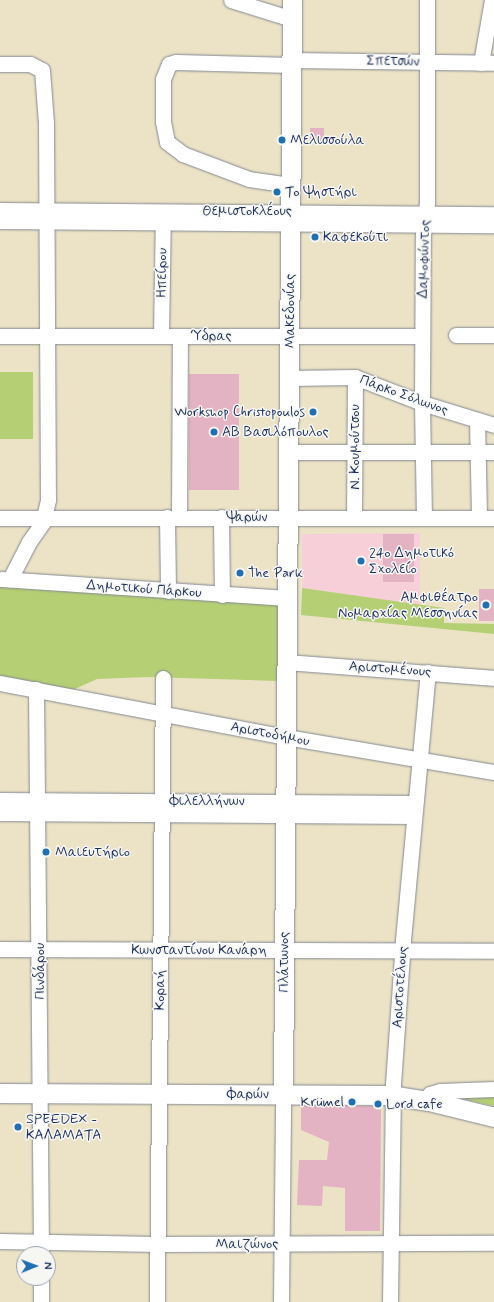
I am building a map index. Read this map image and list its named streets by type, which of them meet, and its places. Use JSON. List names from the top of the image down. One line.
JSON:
{"streets":{"main road":["Μακεδονίας","Πλάτωνος","Φαρών"],"street":["Σπετσών","Θεμιστοκλέους","Δαμοφώντος","Ηπείρου","Ύδρας","Πάρκο Σόλωνος","Ν. Κουμούτσου","Ψαρών","Δημοτικού Πάρκου","Αριστομένους","Αριστοδήμου","Φιλελλήνων","Κωνσταντίνου Κανάρη","Πινδάρου","Αριστοτέλους","Κοραή","Μαιζώνος"]},"crossings":[["Σπετσών","Δαμοφώντος"],["Σπετσών","Μακεδονίας"],["Θεμιστοκλέους","Δαμοφώντος"],["Θεμιστοκλέους","Ηπείρου"],["Θεμιστοκλέους","Μακεδονίας"],["Δαμοφώντος","Ύδρας"],["Δαμοφώντος","Πάρκο Σόλωνος"],["Δαμοφώντος","Ψαρών"],["Ηπείρου","Ύδρας"],["Μακεδονίας","Ύδρας"],["Μακεδονίας","Πάρκο Σόλωνος"],["Μακεδονίας","Ψαρών"],["Μακεδονίας","Δημοτικού Πάρκου"],["Μακεδονίας","Πλάτωνος"],["Πάρκο Σόλωνος","Ν. Κουμούτσου"],["Ν. Κουμούτσου","Ψαρών"],["Αριστομένους","Πλάτωνος"],["Αριστομένους","Αριστοτέλους"],["Αριστοδήμου","Πλάτωνος"],["Αριστοδήμου","Πινδάρου"],["Αριστοδήμου","Αριστοτέλους"],["Αριστοδήμου","Κοραή"],["Φιλελλήνων","Πλάτωνος"],["Φιλελλήνων","Πινδάρου"],["Φιλελλήνων","Αριστοτέλους"],["Φιλελλήνων","Κοραή"],["Κωνσταντίνου Κανάρη","Πλάτωνος"],["Κωνσταντίνου Κανάρη","Πινδάρου"],["Κωνσταντίνου Κανάρη","Αριστοτέλους"],["Κωνσταντίνου Κανάρη","Κοραή"],["Πλάτωνος","Φαρών"],["Πλάτωνος","Μαιζώνος"],["Πινδάρου","Φαρών"],["Αριστοτέλους","Φαρών"],["Αριστοτέλους","Μαιζώνος"],["Κοραή","Φαρών"],["Κοραή","Μαιζώνος"]],"places":["Μελισσούλα","Το Ψηστήρι","Καφεκούτι","Workshop Christopoulos","ΑΒ Βασιλόπουλος","24ο Δημοτικό Σχολείο","The Park","Αμφιθέατρο Νομαρχίας Μεσσηνίας","Μαιευτήριο","Krümel","Lord cafe","SPEEDEX - ΚΑΛΑΜΑΤΑ"],"north":"right"}
